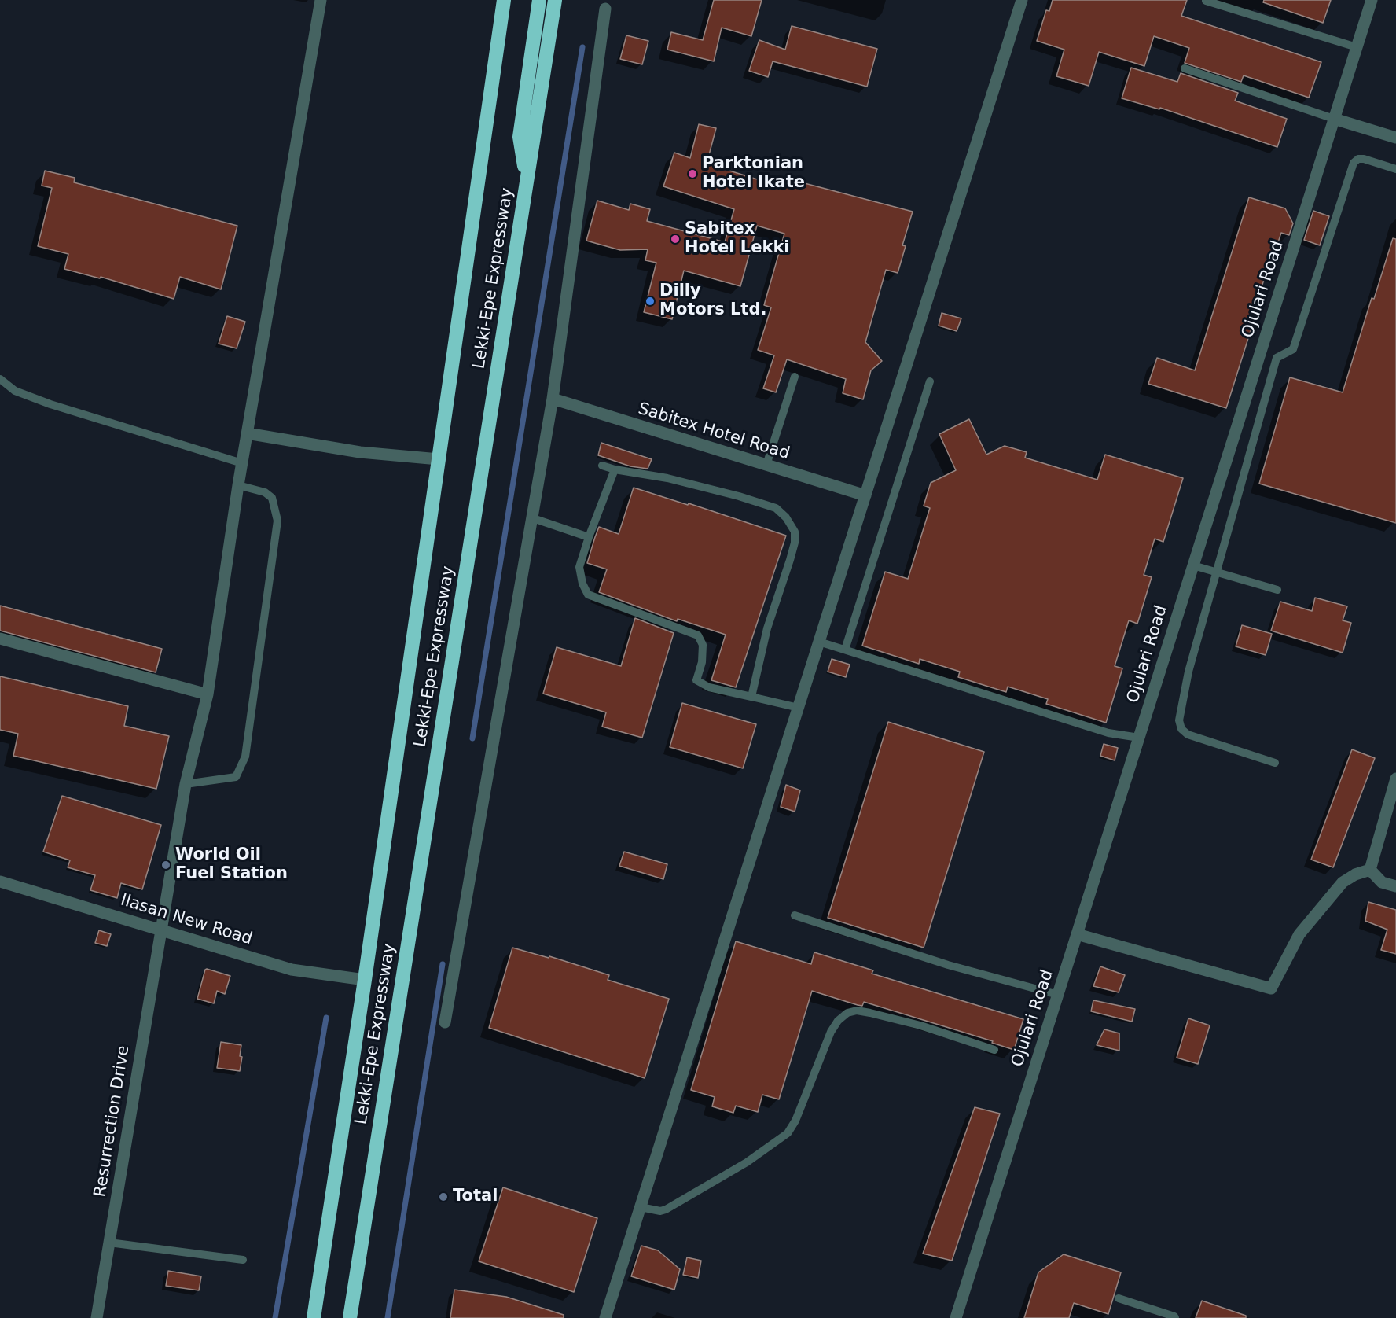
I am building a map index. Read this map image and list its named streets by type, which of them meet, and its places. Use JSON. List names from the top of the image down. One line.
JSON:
{"streets":{"highway":["Lekki-Epe Expressway"],"street":["Ojulari Road","Sabitex Hotel Road","Ilasan New Road","Resurrection Drive"]},"crossings":[["Lekki-Epe Expressway","Ilasan New Road"],["Ilasan New Road","Resurrection Drive"]],"places":["Parktonian Hotel Ikate","Sabitex Hotel Lekki","Dilly Motors Ltd.","World Oil Fuel Station","Total"]}
